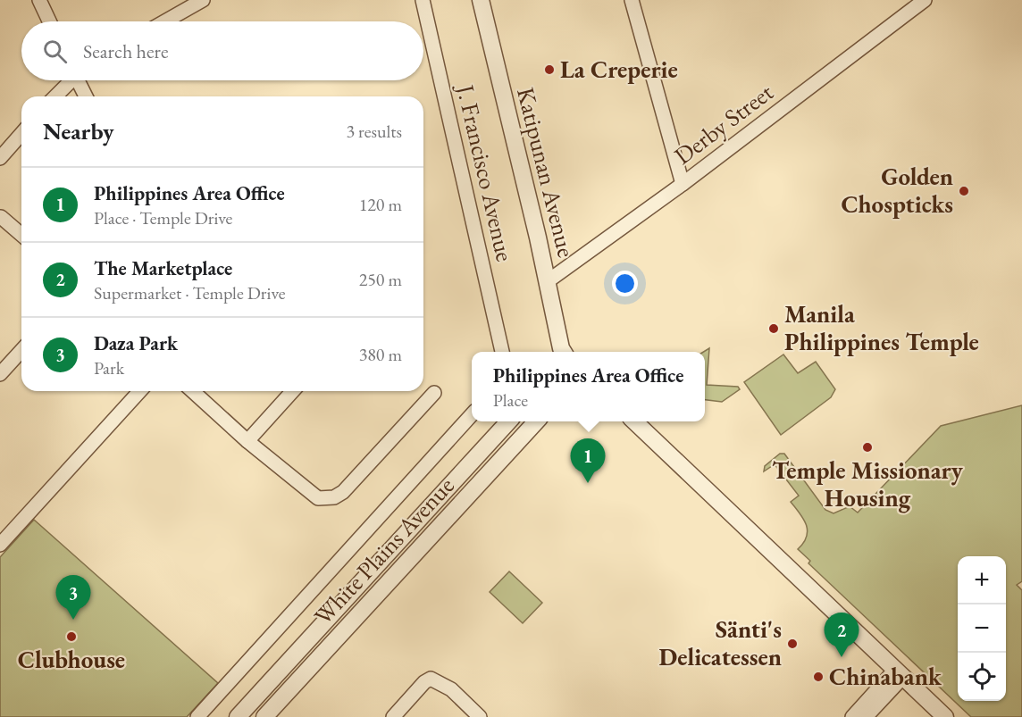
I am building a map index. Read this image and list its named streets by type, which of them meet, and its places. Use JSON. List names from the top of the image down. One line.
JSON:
{"streets":{"street":["Derby Street","Katipunan Avenue","J. Francisco Avenue","White Plains Avenue"]},"crossings":[["Derby Street","Katipunan Avenue"]],"places":["La Creperie","Golden Chospticks","Manila Philippines Temple","Temple Missionary Housing","Clubhouse","Sänti's Delicatessen","Chinabank"],"page":{"search":"Search here","heading":["Nearby","3 results"],"list":[{"mark":"1","name":"Philippines Area Office","note":"Place · Temple Drive","value":"120 m"},{"mark":"2","name":"The Marketplace","note":"Supermarket · Temple Drive","value":"250 m"},{"mark":"3","name":"Daza Park","note":"Park","value":"380 m"}],"popup":["Philippines Area Office","Place"],"pins":["1","3","2"],"map_buttons":["+","−"]}}
